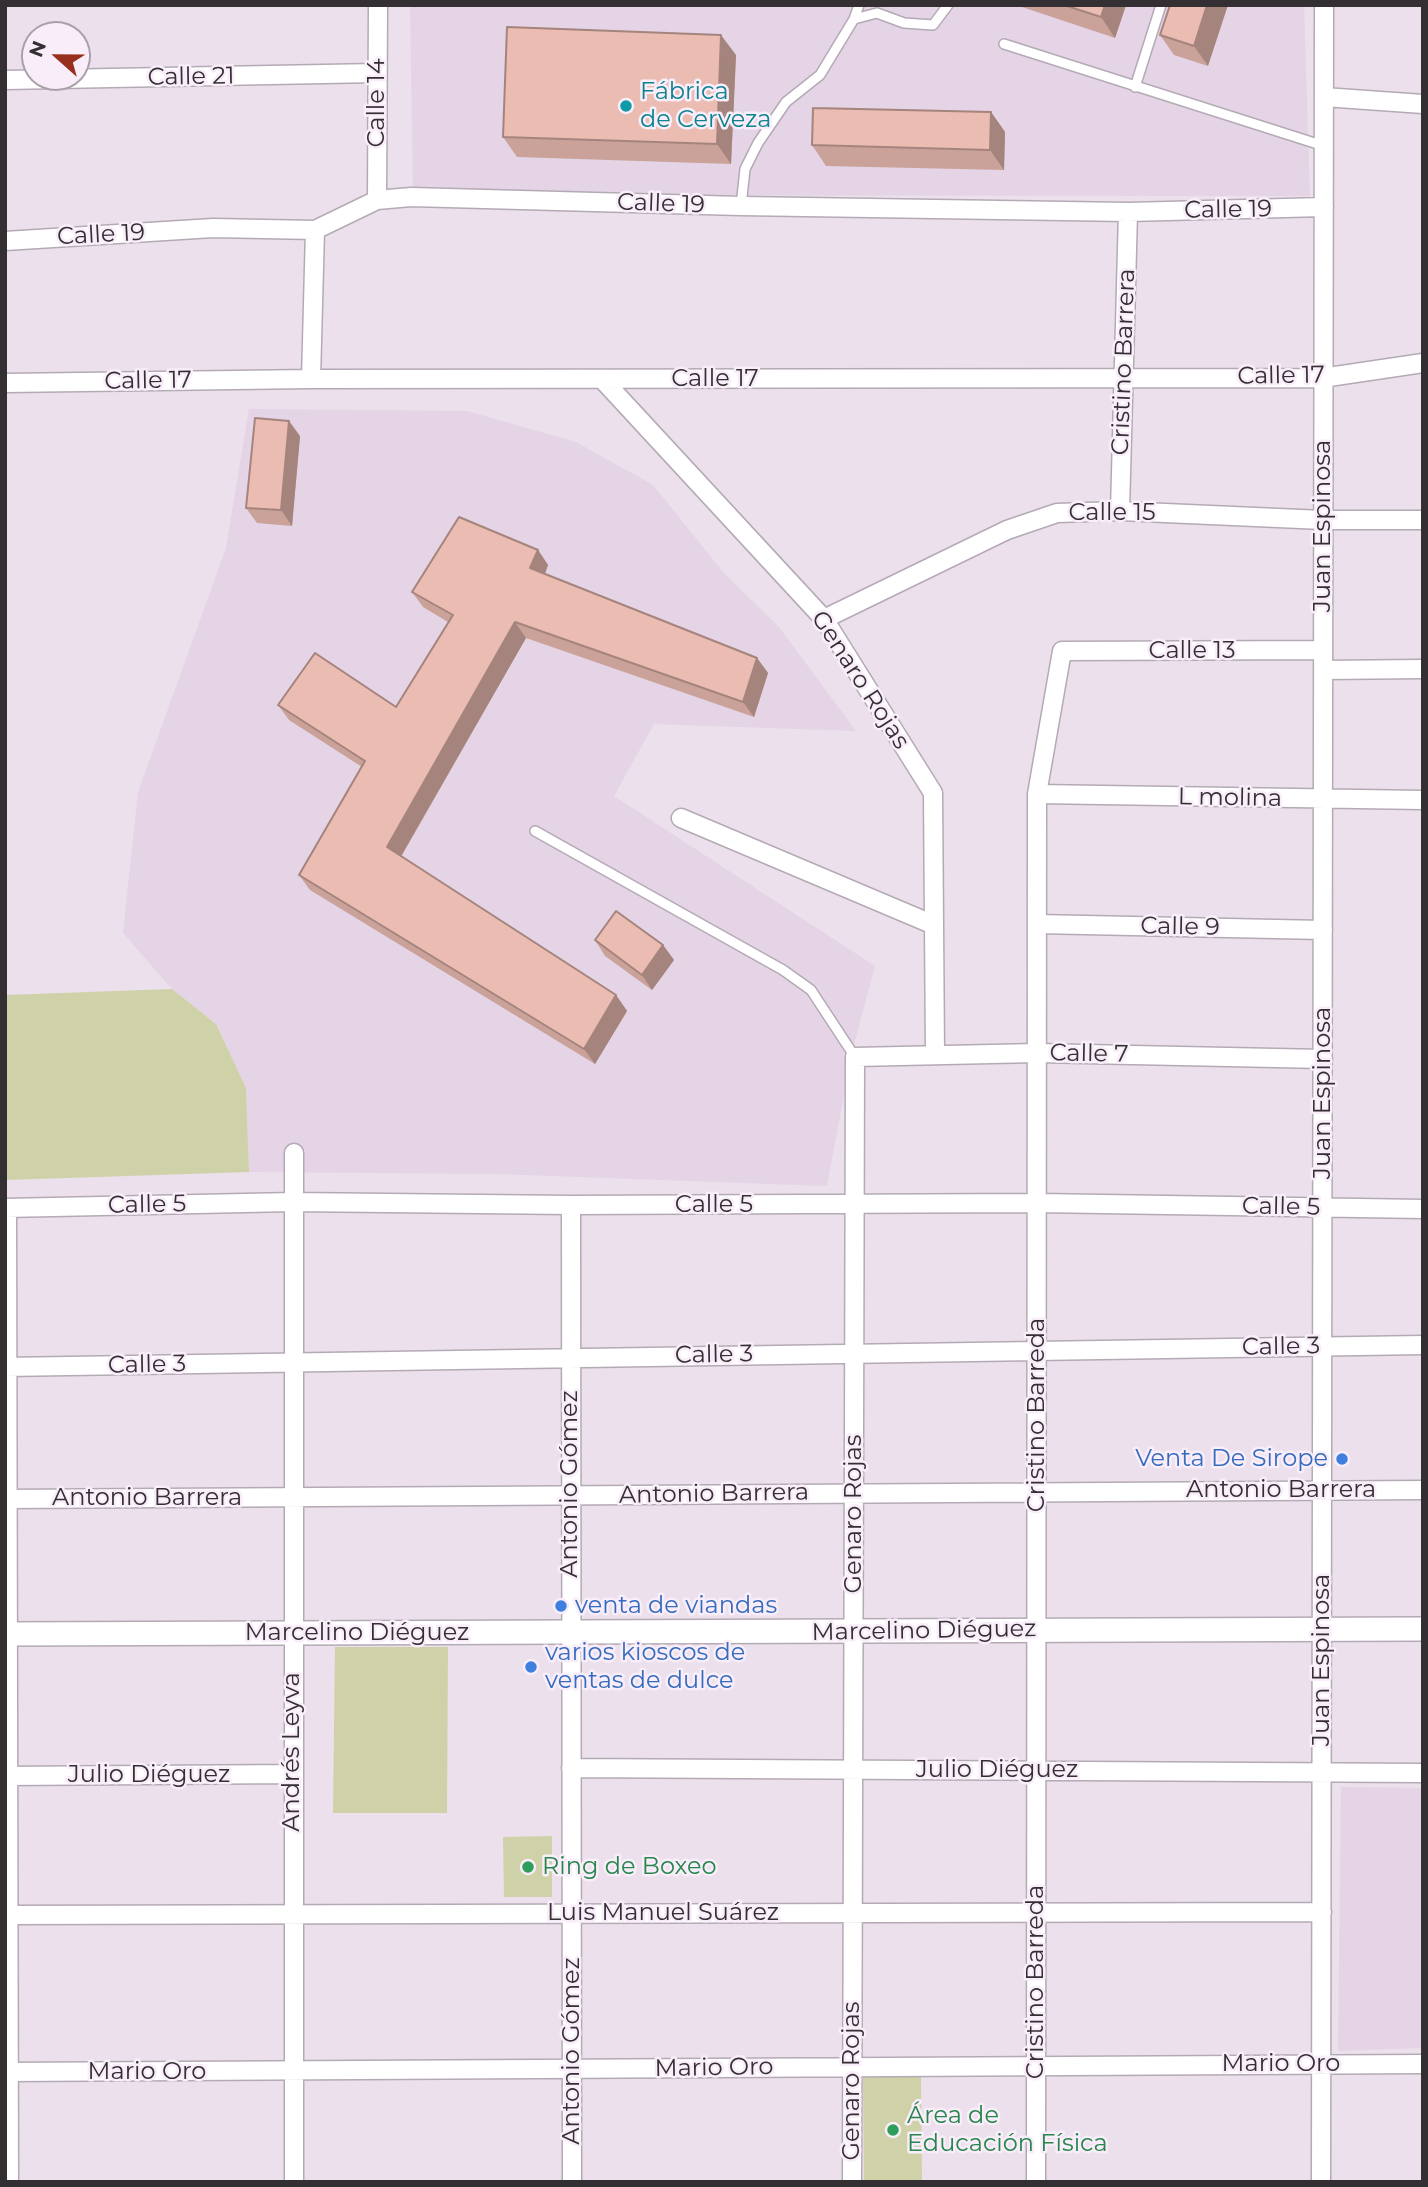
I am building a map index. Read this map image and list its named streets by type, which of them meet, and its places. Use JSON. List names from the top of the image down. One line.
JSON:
{"streets":{"street":["Calle 21","Calle 14","Calle 19","Cristino Barrera","Calle 17","Calle 15","Juan Espinosa","Calle 13","Genaro Rojas","L molina","Calle 9","Calle 7","Calle 5","Calle 3","Cristino Barreda","Antonio Gómez","Antonio Barrera","Marcelino Diéguez","Andrés Leyva","Julio Diéguez","Luis Manuel Suárez","Mario Oro"]},"crossings":[["Calle 21","Calle 14"],["Calle 14","Calle 19"],["Calle 19","Cristino Barrera"],["Calle 19","Juan Espinosa"],["Cristino Barrera","Calle 17"],["Cristino Barrera","Calle 15"],["Calle 17","Juan Espinosa"],["Calle 17","Genaro Rojas"],["Calle 15","Juan Espinosa"],["Calle 15","Genaro Rojas"],["Juan Espinosa","Calle 13"],["Juan Espinosa","L molina"],["Juan Espinosa","Calle 9"],["Juan Espinosa","Calle 7"],["Juan Espinosa","Calle 5"],["Juan Espinosa","Calle 3"],["Juan Espinosa","Antonio Barrera"],["Juan Espinosa","Marcelino Diéguez"],["Juan Espinosa","Julio Diéguez"],["Juan Espinosa","Luis Manuel Suárez"],["Juan Espinosa","Mario Oro"],["Calle 13","Cristino Barreda"],["Genaro Rojas","Calle 7"],["Genaro Rojas","Calle 5"],["Genaro Rojas","Calle 3"],["Genaro Rojas","Antonio Barrera"],["Genaro Rojas","Marcelino Diéguez"],["Genaro Rojas","Julio Diéguez"],["Genaro Rojas","Luis Manuel Suárez"],["Genaro Rojas","Mario Oro"],["L molina","Cristino Barreda"],["Calle 9","Cristino Barreda"],["Calle 7","Cristino Barreda"],["Calle 5","Cristino Barreda"],["Calle 5","Antonio Gómez"],["Calle 5","Andrés Leyva"],["Calle 3","Cristino Barreda"],["Calle 3","Antonio Gómez"],["Calle 3","Andrés Leyva"],["Cristino Barreda","Antonio Barrera"],["Cristino Barreda","Marcelino Diéguez"],["Cristino Barreda","Julio Diéguez"],["Cristino Barreda","Luis Manuel Suárez"],["Cristino Barreda","Mario Oro"],["Antonio Gómez","Antonio Barrera"],["Antonio Gómez","Marcelino Diéguez"],["Antonio Gómez","Julio Diéguez"],["Antonio Gómez","Luis Manuel Suárez"],["Antonio Gómez","Mario Oro"],["Antonio Barrera","Andrés Leyva"],["Marcelino Diéguez","Andrés Leyva"],["Andrés Leyva","Julio Diéguez"],["Andrés Leyva","Luis Manuel Suárez"],["Andrés Leyva","Mario Oro"]],"places":["Fábrica de Cerveza","Venta De Sirope","venta de viandas","varios kioscos de ventas de dulce","Ring de Boxeo","Área de Educación Física"],"north":"left"}
